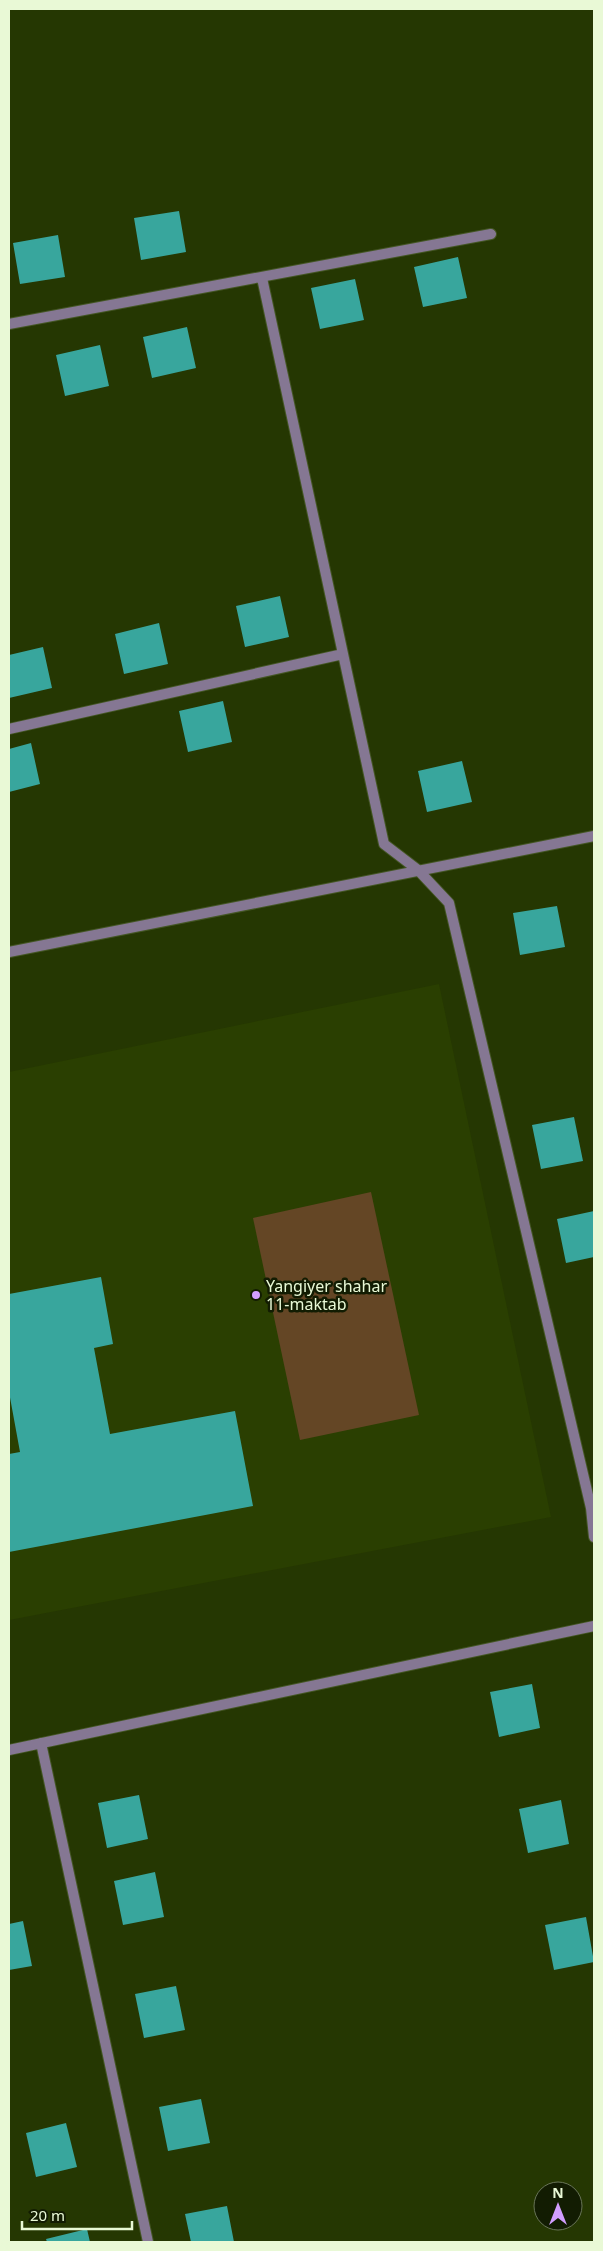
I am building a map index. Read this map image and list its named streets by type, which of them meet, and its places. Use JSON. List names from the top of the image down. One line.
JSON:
{"places":["Yangiyer shahar 11-maktab"],"scale_bar":"20 m","north":"top"}
